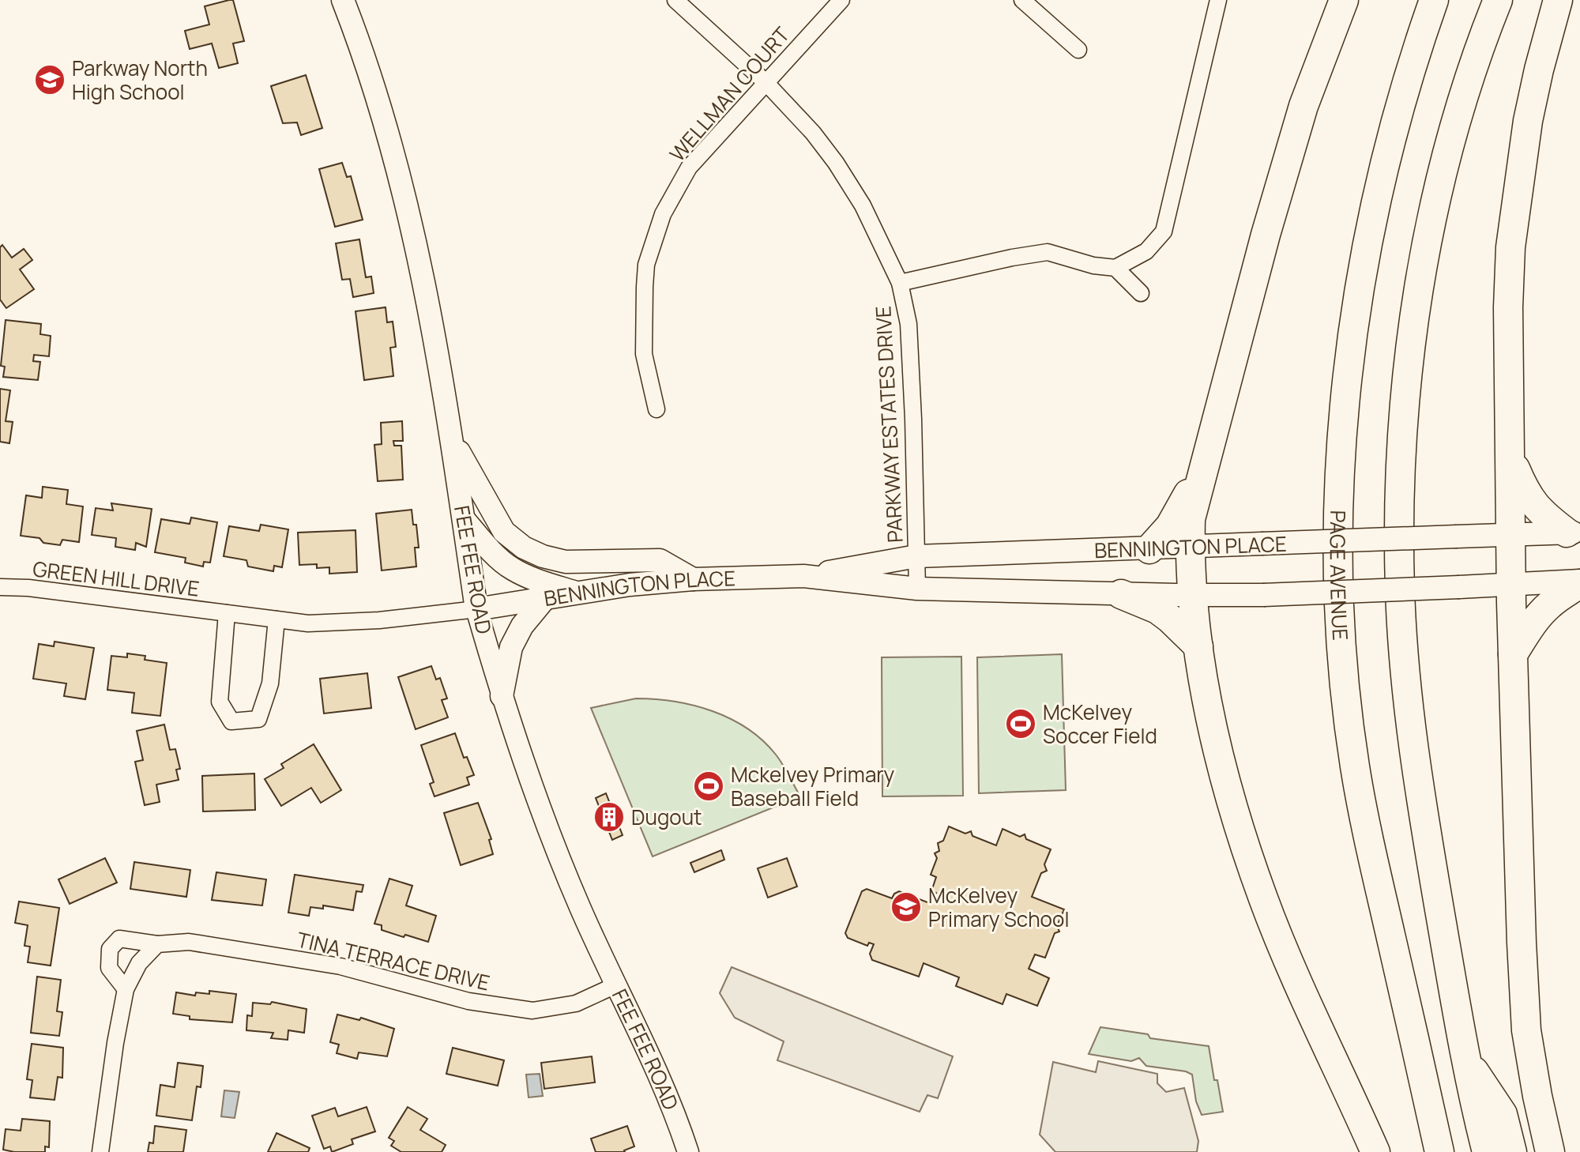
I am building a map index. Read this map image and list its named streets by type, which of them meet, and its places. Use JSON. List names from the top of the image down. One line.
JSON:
{"streets":{"highway":["PAGE AVENUE"],"main road":["BENNINGTON PLACE","FEE FEE ROAD"],"street":["WELLMAN COURT","PARKWAY ESTATES DRIVE","GREEN HILL DRIVE","TINA TERRACE DRIVE"]},"crossings":[["WELLMAN COURT","PARKWAY ESTATES DRIVE"],["PARKWAY ESTATES DRIVE","BENNINGTON PLACE"],["BENNINGTON PLACE","FEE FEE ROAD"],["BENNINGTON PLACE","GREEN HILL DRIVE"],["FEE FEE ROAD","GREEN HILL DRIVE"],["FEE FEE ROAD","TINA TERRACE DRIVE"]],"places":{"school or university":["Parkway North High School","McKelvey Primary School"],"sports":["McKelvey Soccer Field","Mckelvey Primary Baseball Field"],"building":["Dugout"]}}
